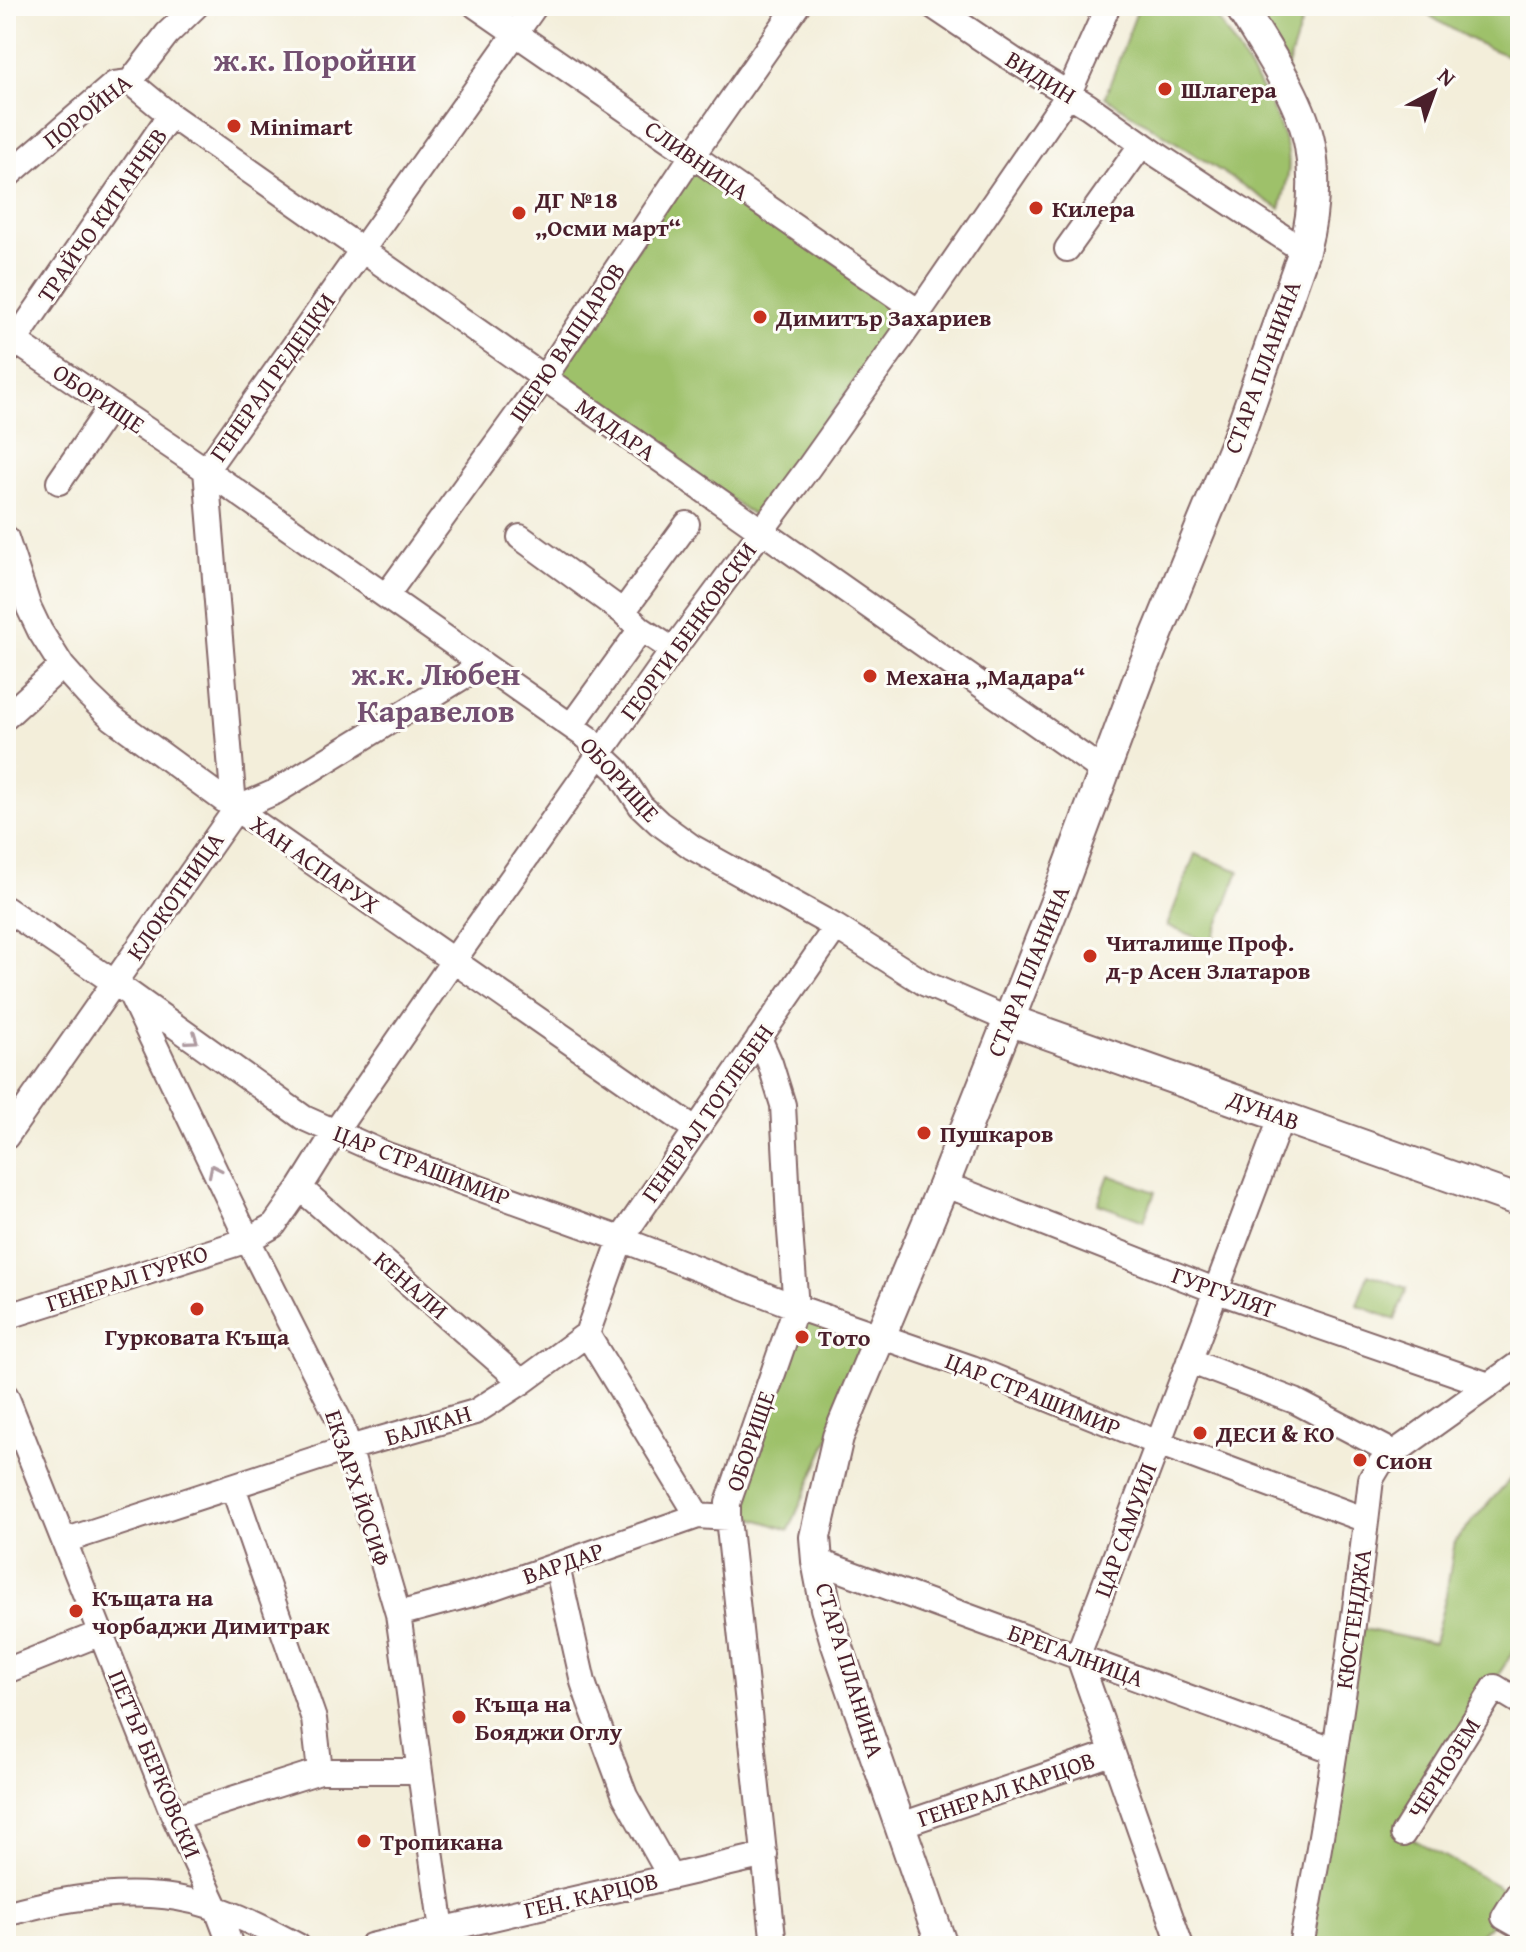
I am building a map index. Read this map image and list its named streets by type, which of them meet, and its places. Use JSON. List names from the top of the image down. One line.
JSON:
{"streets":{"main road":["СТАРА ПЛАНИНА","ДУНАВ"],"street":["ВИДИН","ПОРОЙНА","СЛИВНИЦА","ТРАЙЧО КИТАНЧЕВ","ЩЕРЮ ВАПЦАРОВ","ГЕНЕРАЛ РЕДЕЦКИ","ОБОРИЩЕ","МАДАРА","ГЕОРГИ БЕНКОВСКИ","ХАН АСПАРУХ","КЛОКОТНИЦА","ГЕНЕРАЛ ТОТЛЕБЕН","ЦАР СТРАШИМИР","ГЕНЕРАЛ ГУРКО","КЕНАЛИ","ГУРГУЛЯТ","БАЛКАН","ЕКЗАРХ ЙОСИФ","ЦАР САМУИЛ","ВАРДАР","КЮСТЕНДЖА","БРЕГАЛНИЦА","ПЕТЪР БЕРКОВСКИ","ЧЕРНОЗЕМ","ГЕНЕРАЛ КАРЦОВ","ГЕН. КАРЦОВ"]},"crossings":[["ВИДИН","СТАРА ПЛАНИНА"],["ВИДИН","ГЕОРГИ БЕНКОВСКИ"],["ПОРОЙНА","МАДАРА"],["СЛИВНИЦА","ЩЕРЮ ВАПЦАРОВ"],["СЛИВНИЦА","ГЕНЕРАЛ РЕДЕЦКИ"],["СЛИВНИЦА","ГЕОРГИ БЕНКОВСКИ"],["ТРАЙЧО КИТАНЧЕВ","ОБОРИЩЕ"],["ТРАЙЧО КИТАНЧЕВ","МАДАРА"],["ЩЕРЮ ВАПЦАРОВ","ОБОРИЩЕ"],["ЩЕРЮ ВАПЦАРОВ","МАДАРА"],["СТАРА ПЛАНИНА","ОБОРИЩЕ"],["СТАРА ПЛАНИНА","МАДАРА"],["СТАРА ПЛАНИНА","ДУНАВ"],["СТАРА ПЛАНИНА","ЦАР СТРАШИМИР"],["СТАРА ПЛАНИНА","ГУРГУЛЯТ"],["СТАРА ПЛАНИНА","БРЕГАЛНИЦА"],["СТАРА ПЛАНИНА","ГЕНЕРАЛ КАРЦОВ"],["ГЕНЕРАЛ РЕДЕЦКИ","ОБОРИЩЕ"],["ГЕНЕРАЛ РЕДЕЦКИ","МАДАРА"],["ГЕНЕРАЛ РЕДЕЦКИ","ХАН АСПАРУХ"],["ГЕНЕРАЛ РЕДЕЦКИ","КЛОКОТНИЦА"],["ОБОРИЩЕ","ГЕОРГИ БЕНКОВСКИ"],["ОБОРИЩЕ","КЛОКОТНИЦА"],["ОБОРИЩЕ","ДУНАВ"],["ОБОРИЩЕ","ГЕНЕРАЛ ТОТЛЕБЕН"],["ОБОРИЩЕ","ЦАР СТРАШИМИР"],["ОБОРИЩЕ","ВАРДАР"],["ОБОРИЩЕ","ГЕН. КАРЦОВ"],["МАДАРА","ГЕОРГИ БЕНКОВСКИ"],["ГЕОРГИ БЕНКОВСКИ","ХАН АСПАРУХ"],["ГЕОРГИ БЕНКОВСКИ","ЦАР СТРАШИМИР"],["ГЕОРГИ БЕНКОВСКИ","ГЕНЕРАЛ ГУРКО"],["ГЕОРГИ БЕНКОВСКИ","КЕНАЛИ"],["ГЕОРГИ БЕНКОВСКИ","ЕКЗАРХ ЙОСИФ"],["ХАН АСПАРУХ","КЛОКОТНИЦА"],["ХАН АСПАРУХ","ГЕНЕРАЛ ТОТЛЕБЕН"],["КЛОКОТНИЦА","ЦАР СТРАШИМИР"],["КЛОКОТНИЦА","ЕКЗАРХ ЙОСИФ"],["ДУНАВ","ЦАР САМУИЛ"],["ГЕНЕРАЛ ТОТЛЕБЕН","ЦАР СТРАШИМИР"],["ЦАР СТРАШИМИР","ЕКЗАРХ ЙОСИФ"],["ЦАР СТРАШИМИР","ЦАР САМУИЛ"],["ЦАР СТРАШИМИР","КЮСТЕНДЖА"],["ГЕНЕРАЛ ГУРКО","ЕКЗАРХ ЙОСИФ"],["КЕНАЛИ","БАЛКАН"],["ГУРГУЛЯТ","ЦАР САМУИЛ"],["ГУРГУЛЯТ","КЮСТЕНДЖА"],["БАЛКАН","ЕКЗАРХ ЙОСИФ"],["БАЛКАН","ПЕТЪР БЕРКОВСКИ"],["ЕКЗАРХ ЙОСИФ","ВАРДАР"],["ЕКЗАРХ ЙОСИФ","ГЕН. КАРЦОВ"],["ЦАР САМУИЛ","БРЕГАЛНИЦА"],["КЮСТЕНДЖА","БРЕГАЛНИЦА"]],"districts":["ж.к. Поройни","ж.к. Любен Каравелов"],"places":["Шлагера","Minimart","Килера","ДГ №18 „Осми март“","Димитър Захариев","Механа „Мадара“","Читалище Проф. д-р Асен Златаров","Пушкаров","Гурковата Къща","Тото","ДЕСИ & КО","Сион","Къщата на чорбаджи Димитрак","Къща на Бояджи Оглу","Тропикана"],"north":"top right"}
